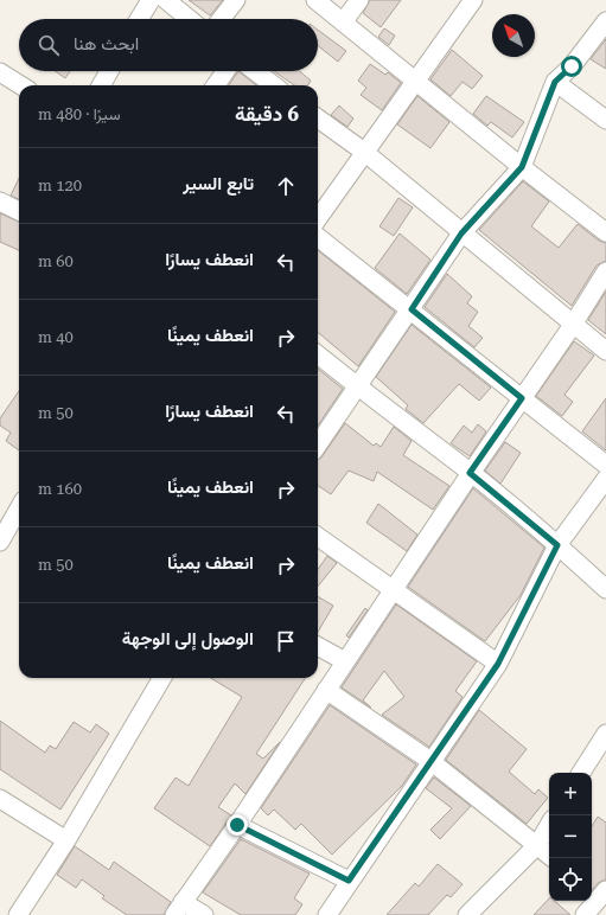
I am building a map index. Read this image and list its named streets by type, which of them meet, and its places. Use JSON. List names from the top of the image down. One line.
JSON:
{"north":"top left","page":{"search":"ابحث هنا","heading":["6 دقيقة","سيرًا · 480 m"],"list":[["تابع السير","120 m"],["انعطف يسارًا","60 m"],["انعطف يمينًا","40 m"],["انعطف يسارًا","50 m"],["انعطف يمينًا","160 m"],["انعطف يمينًا","50 m"],"الوصول إلى الوجهة"],"map_buttons":["+","−"]}}
